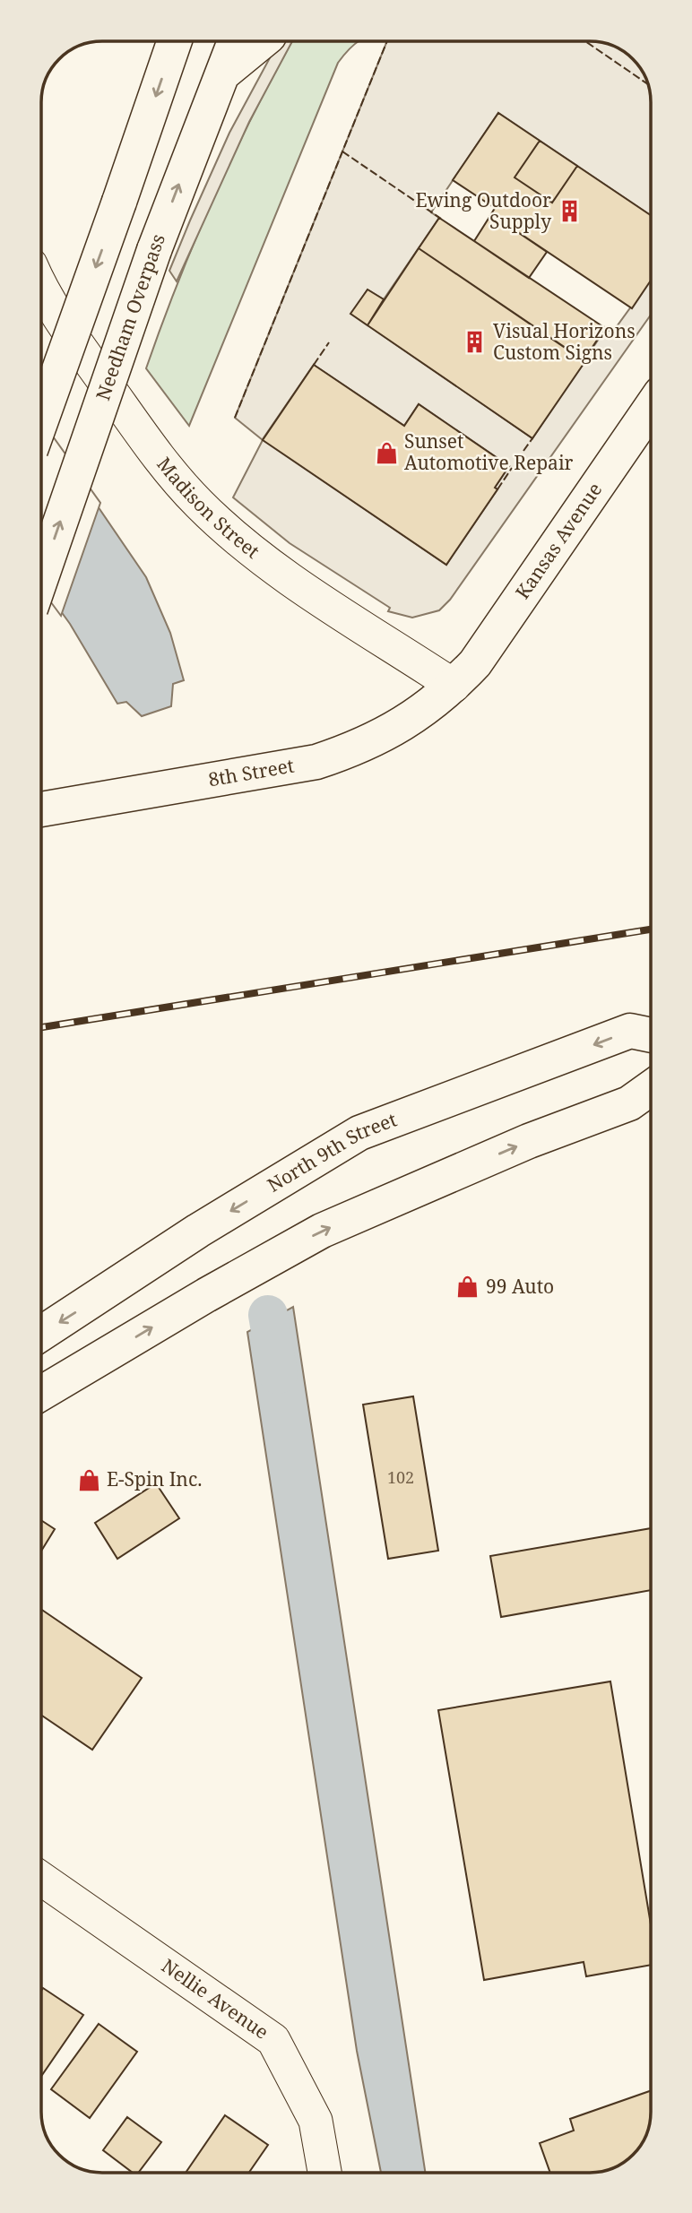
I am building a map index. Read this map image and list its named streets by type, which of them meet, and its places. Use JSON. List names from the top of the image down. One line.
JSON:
{"streets":{"main road":["Needham Overpass","Kansas Avenue","8th Street","North 9th Street"],"street":["Madison Street","Nellie Avenue"]},"crossings":[["Madison Street","Kansas Avenue"],["Madison Street","8th Street"],["Kansas Avenue","8th Street"]],"places":{"building":["Ewing Outdoor Supply","Visual Horizons Custom Signs"],"shop":["Sunset Automotive Repair","99 Auto","E-Spin Inc."]},"house_numbers":["102"]}
